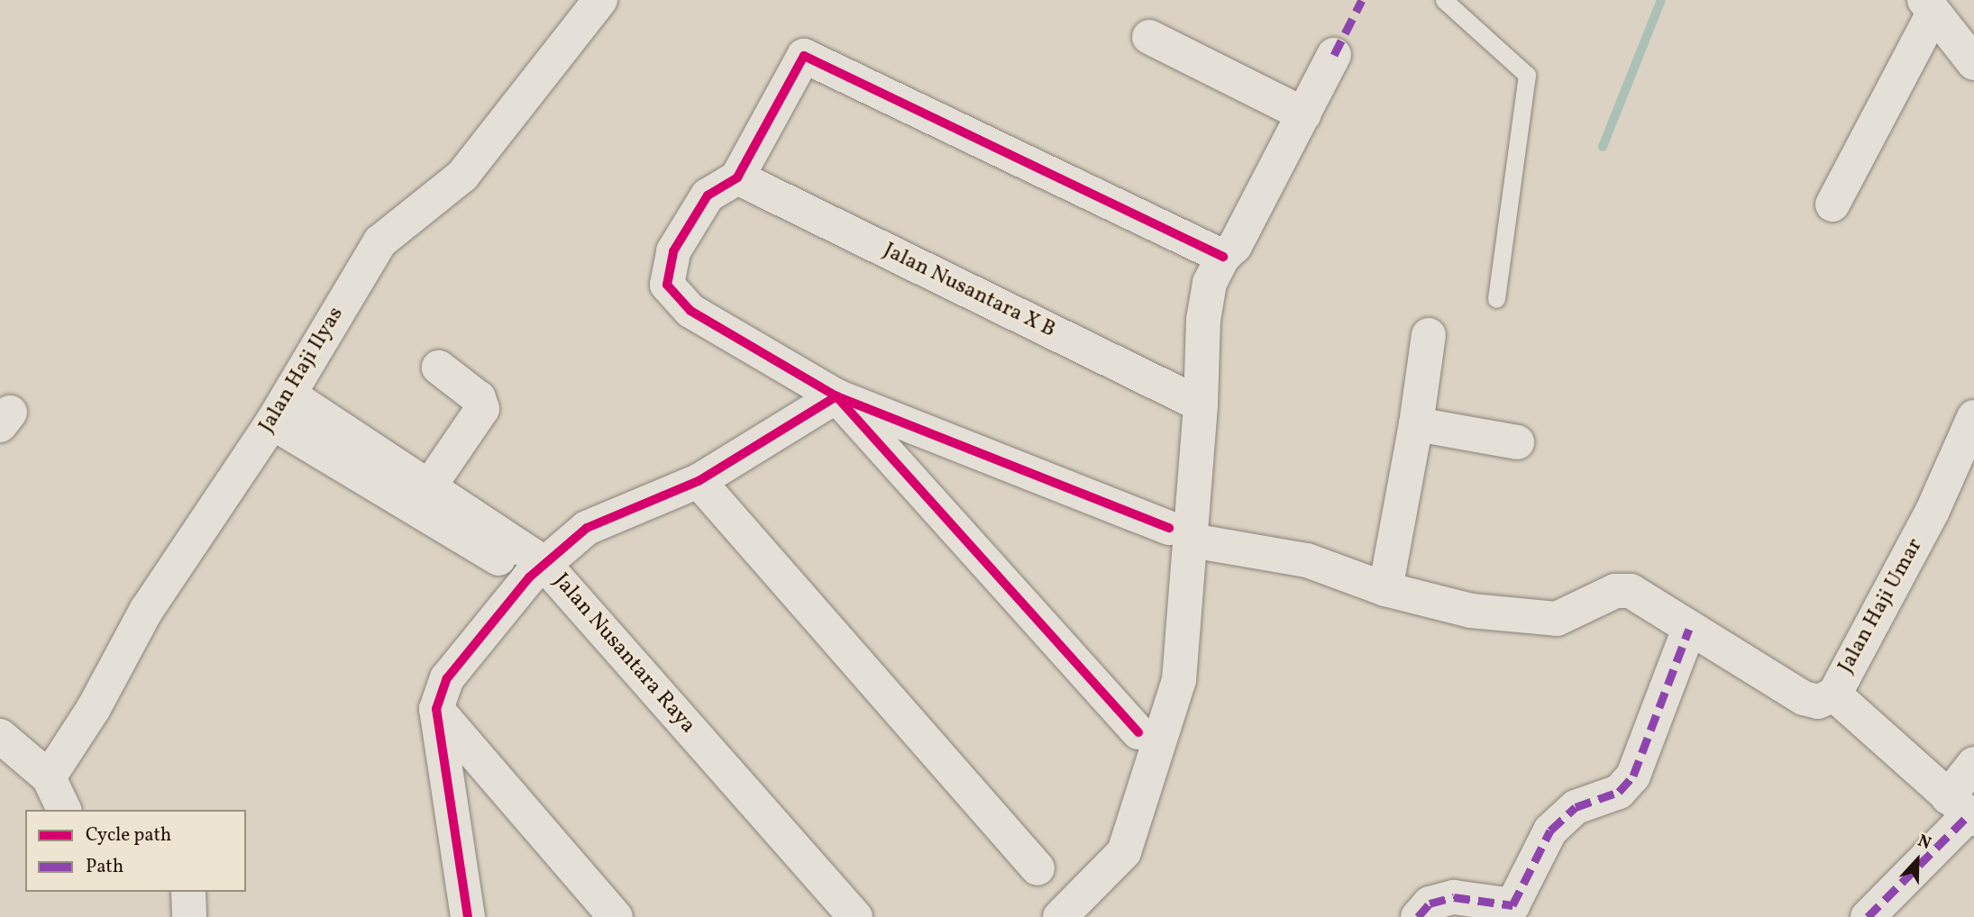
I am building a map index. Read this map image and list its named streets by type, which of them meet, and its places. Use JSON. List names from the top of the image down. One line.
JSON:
{"streets":{"street":["Jalan Nusantara X B","Jalan Haji Ilyas","Jalan Haji Umar","Jalan Nusantara Raya"]},"crossings":[["Jalan Haji Ilyas","Jalan Nusantara Raya"]],"legend":["Cycle path","Path"],"north":"top"}
